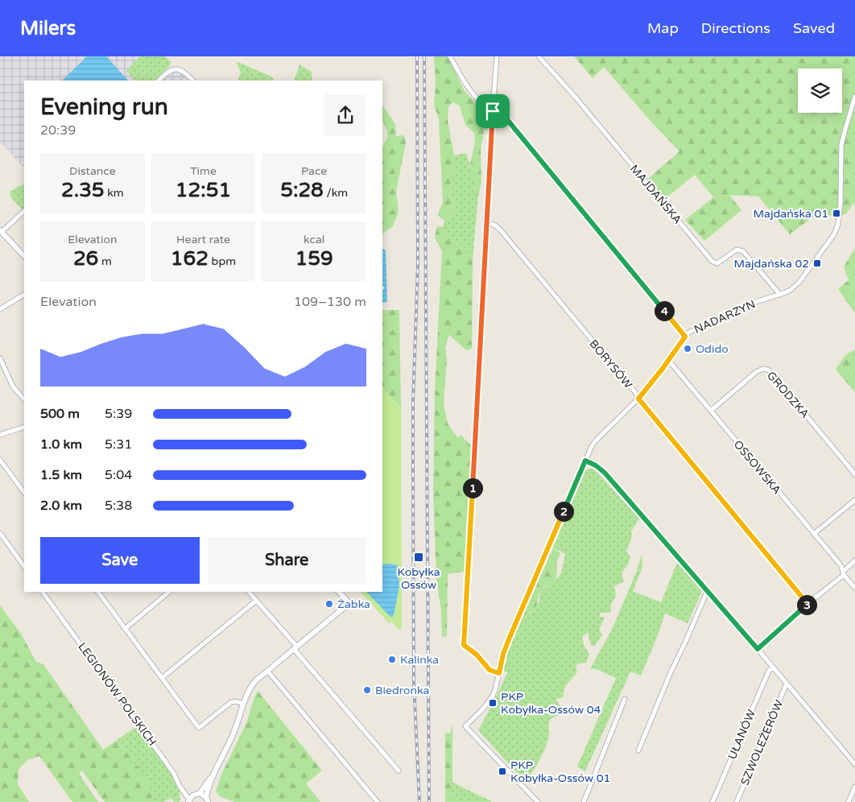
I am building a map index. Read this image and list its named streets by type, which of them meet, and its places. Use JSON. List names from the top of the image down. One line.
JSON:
{"streets":{"street":["MAJDAŃSKA","NADARZYN","BORYSÓW","GRODZKA","OSSOWSKA","LEGIONÓW POLSKICH","UŁANÓW","SZWOLEŻERÓW"]},"crossings":[["MAJDAŃSKA","NADARZYN"],["NADARZYN","BORYSÓW"],["NADARZYN","OSSOWSKA"],["GRODZKA","OSSOWSKA"]],"places":{"transit":["Majdańska 01","Majdańska 02","Kobyłka Ossów","PKP Kobyłka-Ossów 04","PKP Kobyłka-Ossów 01"],"other":["Odido","Żabka","Kalinka","Biedronka"]},"page":{"header":"Milers","nav":["Map","Directions","Saved"],"heading":["Evening run","20:39"],"stats":[["Distance","2.35 km"],["Time","12:51"],["Pace","5:28 /km"],["Elevation","26 m"],["Heart rate","162 bpm"],["kcal","159"]],"chart":["Elevation","109–130 m"],"pins":["4","1","2","3"],"list":[{"name":"500 m","note":"5:39"},{"name":"1.0 km","note":"5:31"},{"name":"1.5 km","note":"5:04"},{"name":"2.0 km","note":"5:38"}],"buttons":["Save","Share"]}}
